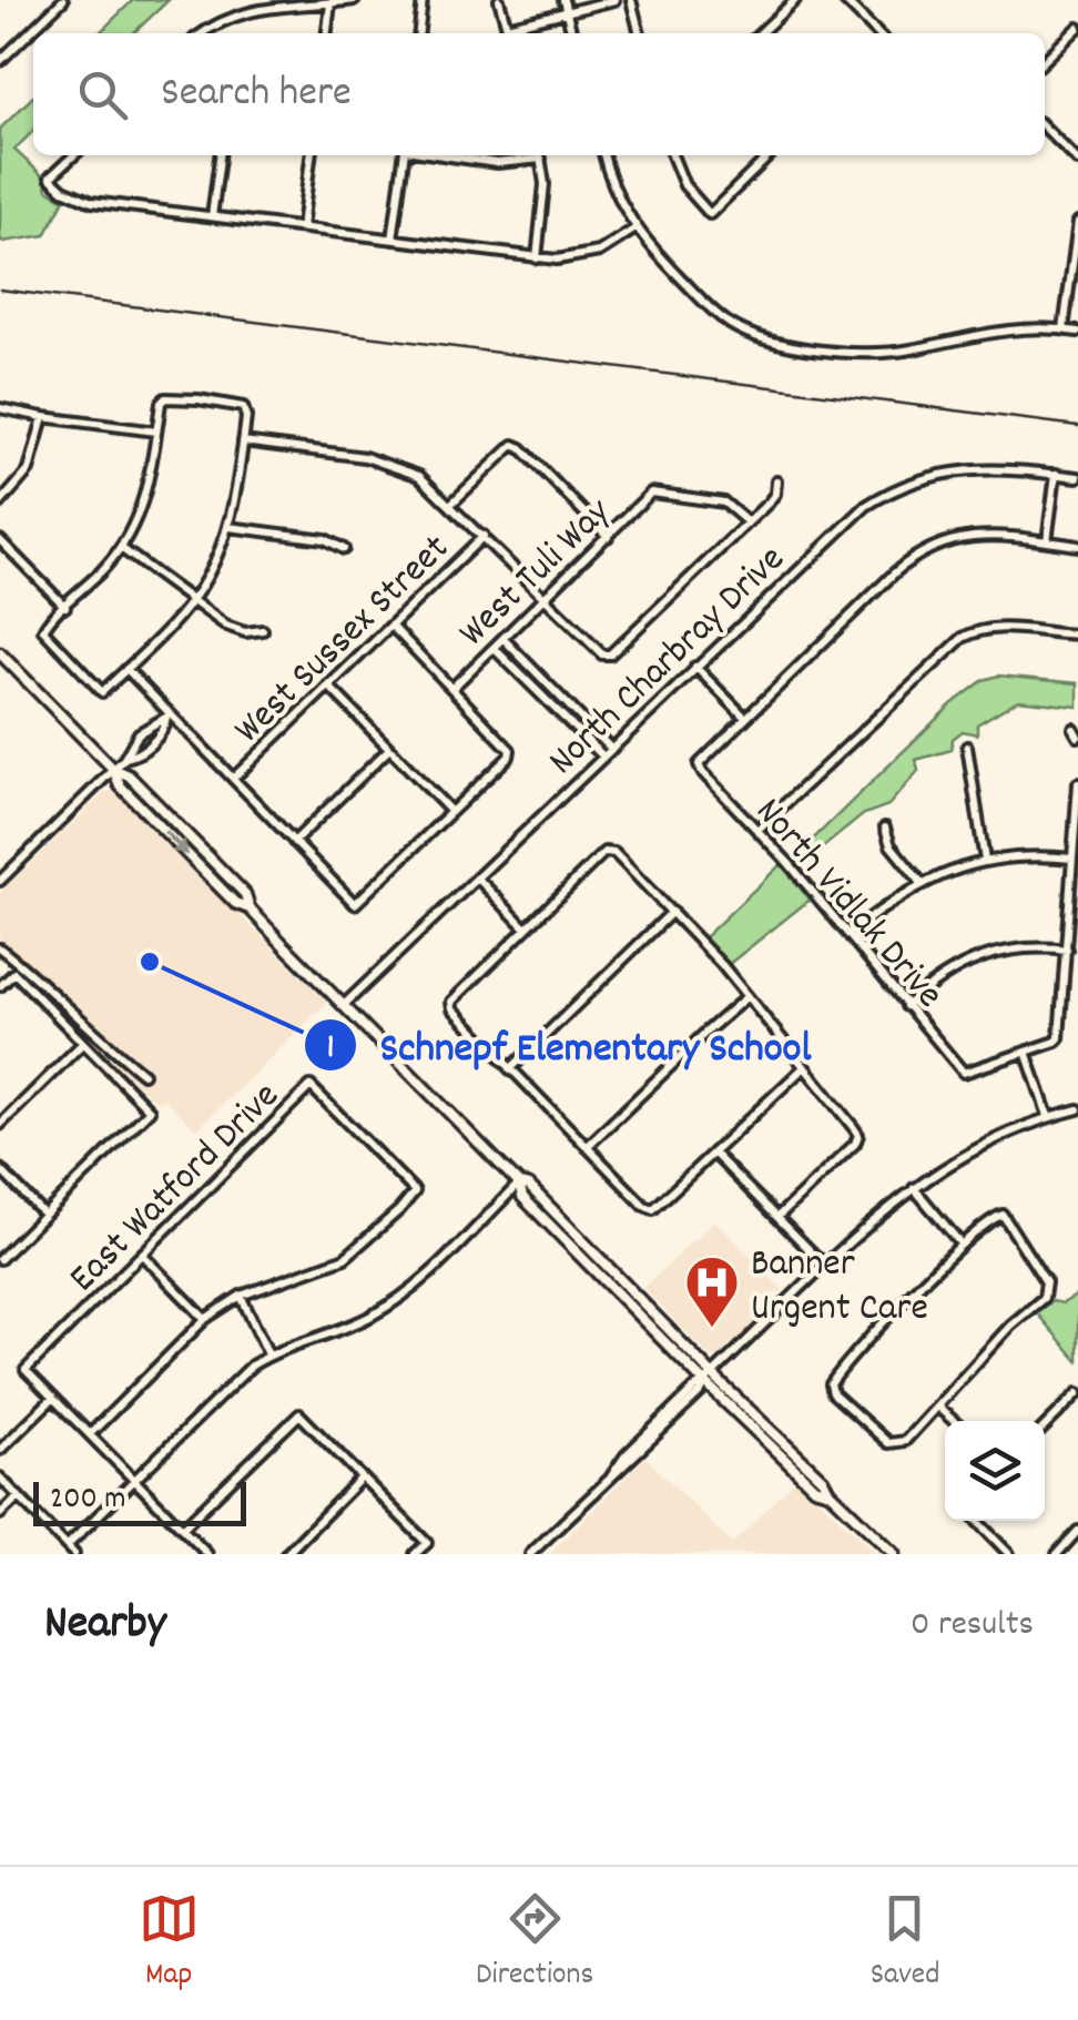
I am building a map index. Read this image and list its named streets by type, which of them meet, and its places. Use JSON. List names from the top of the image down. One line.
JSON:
{"streets":{"street":["West Tuli Way","West Sussex Street","North Charbray Drive","North Vidlak Drive","East Watford Drive"]},"places":{"other":["Schnepf Elementary School"],"hospital":["Banner Urgent Care"]},"scale_bar":"200 m","page":{"search":"Search here","scale":"200 m","heading":["Nearby","0 results"],"nav":["Map","Directions","Saved"]}}
